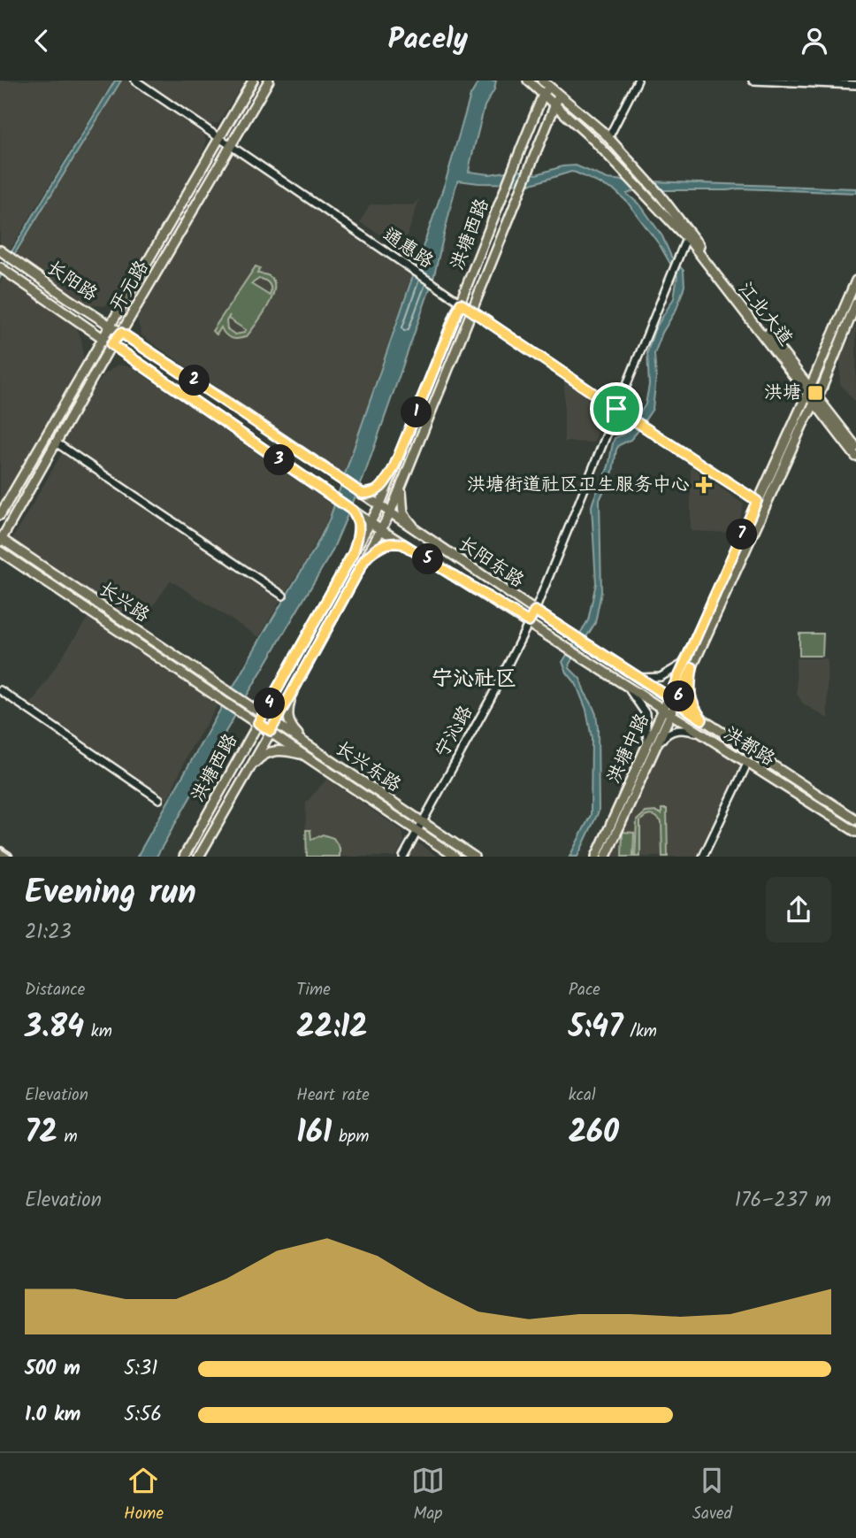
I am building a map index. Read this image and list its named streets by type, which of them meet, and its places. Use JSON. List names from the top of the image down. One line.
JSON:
{"streets":{"main road":["洪塘西路","长阳路","开元路","江北大道","长阳东路","长兴路","洪都路","洪塘中路","长兴东路"],"street":["通惠路","宁沁路"]},"crossings":[["洪塘西路","通惠路"],["洪塘西路","江北大道"],["洪塘西路","长阳东路"],["洪塘西路","长兴东路"],["通惠路","开元路"],["通惠路","宁沁路"],["通惠路","洪塘中路"],["长阳路","开元路"],["长阳路","长阳东路"],["开元路","长兴路"],["江北大道","宁沁路"],["江北大道","洪塘中路"],["长阳东路","宁沁路"],["长阳东路","洪都路"],["长兴路","长兴东路"],["宁沁路","长兴东路"],["洪都路","洪塘中路"]],"districts":["宁沁社区"],"places":{"transit":["洪塘"],"health":["洪塘街道社区卫生服务中心"]},"page":{"header":"Pacely","pins":["2","1","3","7","5","6","4"],"heading":["Evening run","21:23"],"stats":[["Distance","3.84 km"],["Time","22:12"],["Pace","5:47 /km"],["Elevation","72 m"],["Heart rate","161 bpm"],["kcal","260"]],"chart":["Elevation","176–237 m"],"list":[{"name":"500 m","note":"5:31"},{"name":"1.0 km","note":"5:56"}],"tabs":["Home","Map","Saved"]}}
